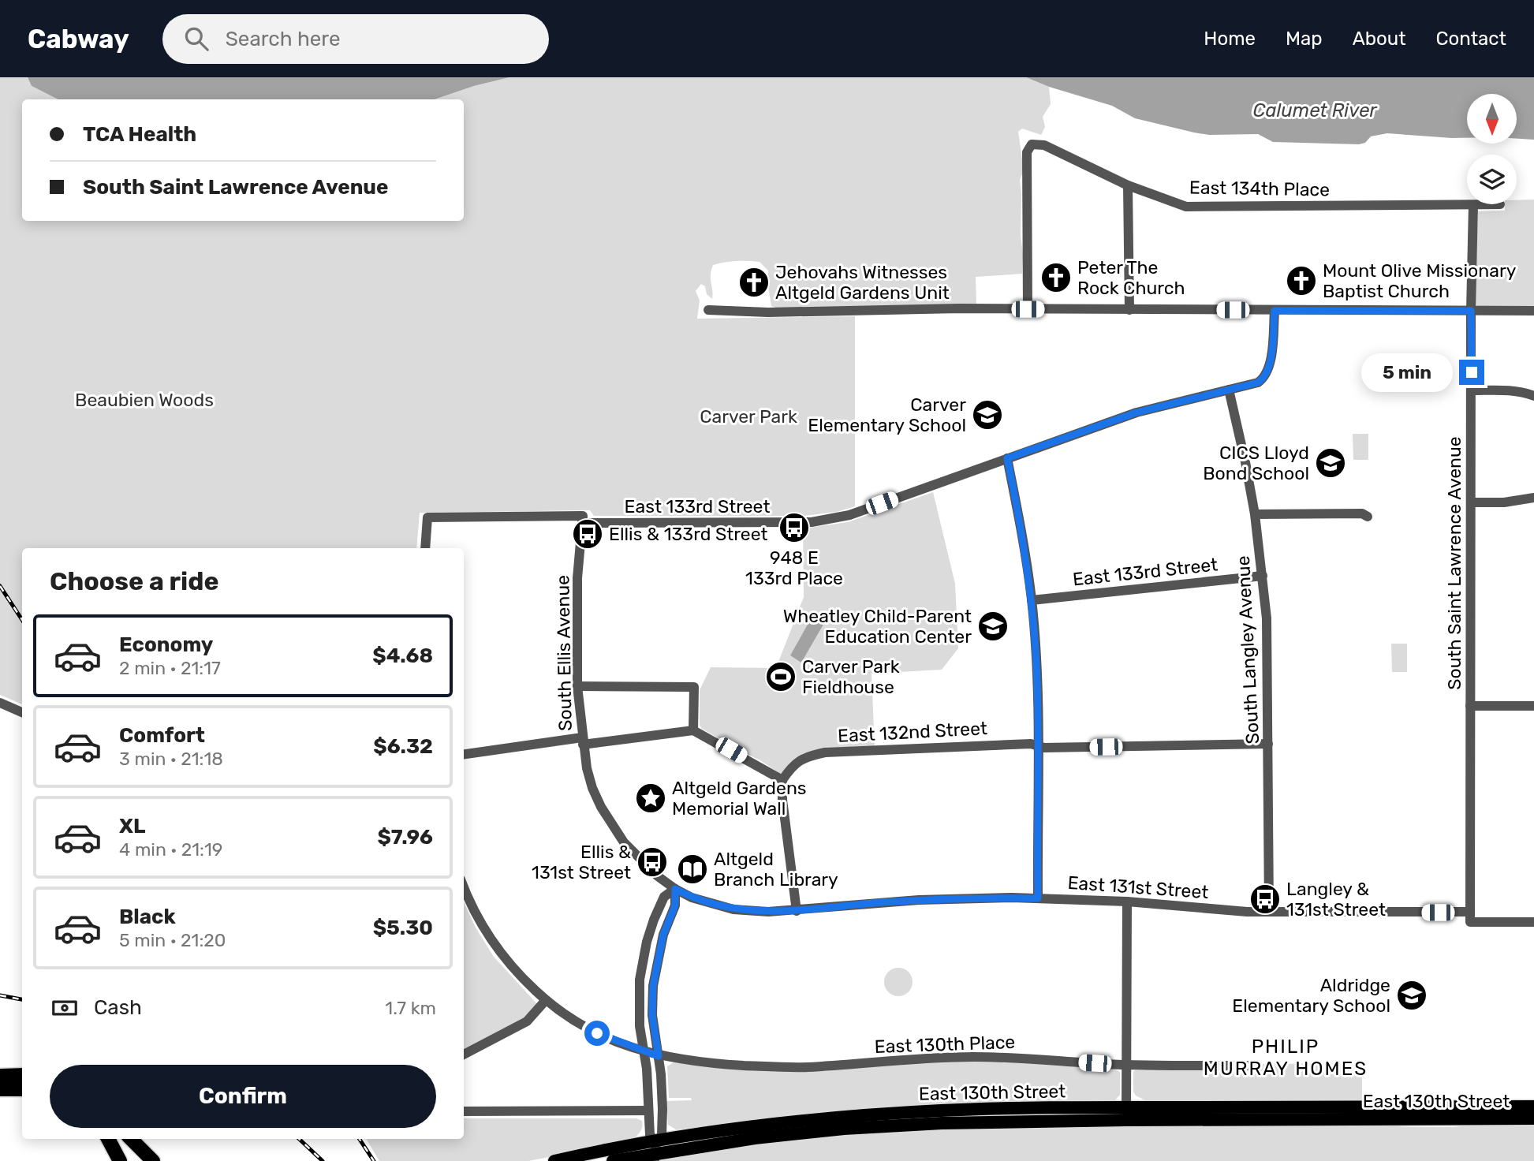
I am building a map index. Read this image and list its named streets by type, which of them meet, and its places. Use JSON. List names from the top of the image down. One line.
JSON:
{"streets":{"main road":["East 130th Street"],"street":["East 134th Place","East 133rd Street","South Saint Lawrence Avenue","South Langley Avenue","South Ellis Avenue","East 132nd Street","East 131st Street","East 130th Place"]},"crossings":[["East 134th Place","South Saint Lawrence Avenue"],["East 133rd Street","South Langley Avenue"],["East 133rd Street","South Ellis Avenue"],["South Saint Lawrence Avenue","East 131st Street"],["South Langley Avenue","East 132nd Street"],["South Langley Avenue","East 131st Street"],["South Ellis Avenue","East 131st Street"]],"districts":["PHILIP MURRAY HOMES"],"water":["Calumet River"],"parks":["Beaubien Woods","Carver Park"],"places":{"church":["Peter The Rock Church","Mount Olive Missionary Baptist Church","Jehovahs Witnesses Altgeld Gardens Unit"],"school or university":["Carver Elementary School","CICS Lloyd Bond School","Wheatley Child-Parent Education Center","Aldridge Elementary School"],"bus stop":["948 E 133rd Place","Ellis & 133rd Street","Ellis & 131st Street","Langley & 131st Street"],"sports":["Carver Park Fieldhouse"],"place":["Altgeld Gardens Memorial Wall"],"library":["Altgeld Branch Library"]},"north":"bottom","page":{"header":"Cabway","search":"Search here","nav":["Home","Map","About","Contact"],"banner":["TCA Health","South Saint Lawrence Avenue"],"bubble":"5 min","heading":"Choose a ride","list":[{"name":"Economy","note":"2 min · 21:17","value":"$4.68"},{"name":"Comfort","note":"3 min · 21:18","value":"$6.32"},{"name":"XL","note":"4 min · 21:19","value":"$7.96"},{"name":"Black","note":"5 min · 21:20","value":"$5.30"}],"pay":["Cash","1.7 km"],"buttons":"Confirm"}}
